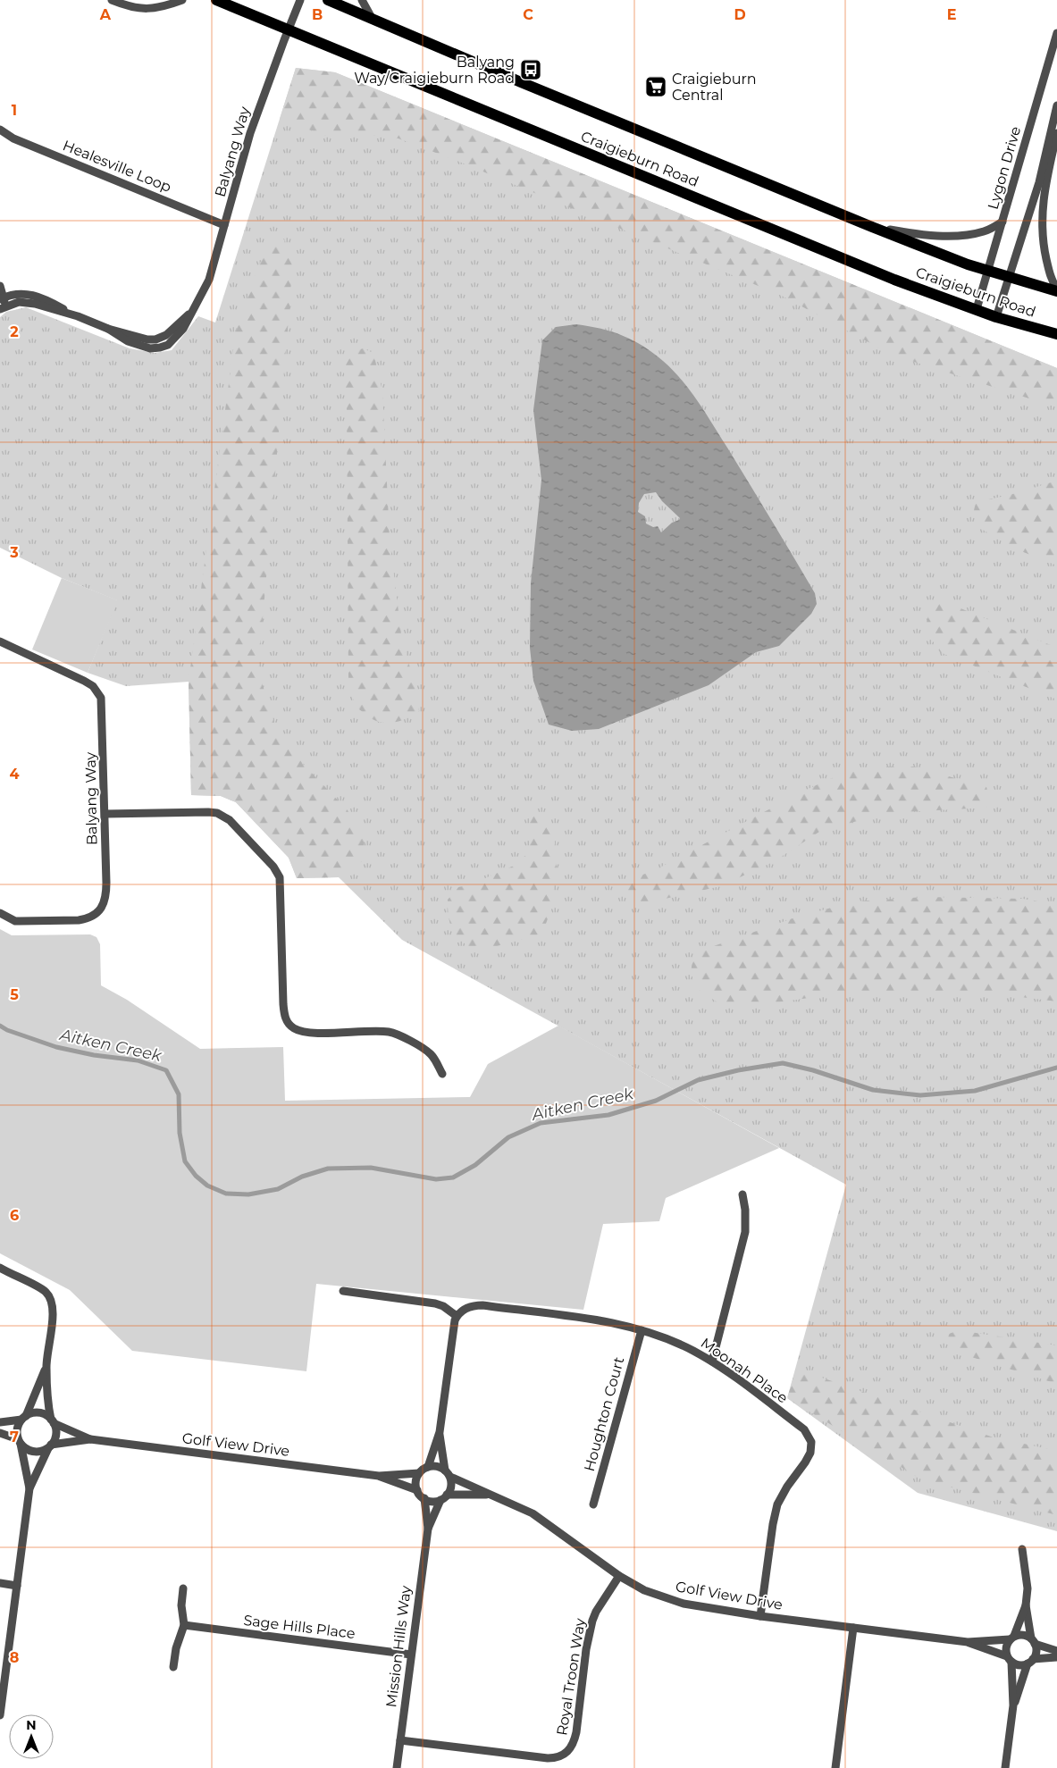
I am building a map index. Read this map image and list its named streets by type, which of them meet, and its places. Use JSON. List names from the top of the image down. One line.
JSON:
{"streets":{"main road":["Craigieburn Road"],"street":["Balyang Way","Healesville Loop","Lygon Drive","Moonah Place","Houghton Court","Golf View Drive","Sage Hills Place","Mission Hills Way","Royal Troon Way"]},"crossings":[["Balyang Way","Craigieburn Road"],["Balyang Way","Healesville Loop"],["Craigieburn Road","Lygon Drive"],["Moonah Place","Houghton Court"],["Moonah Place","Golf View Drive"],["Golf View Drive","Mission Hills Way"],["Golf View Drive","Royal Troon Way"],["Sage Hills Place","Mission Hills Way"],["Mission Hills Way","Royal Troon Way"]],"water":["Aitken Creek"],"places":{"bus stop":["Balyang Way/Craigieburn Road"],"supermarket":["Craigieburn Central"]},"north":"top","grid":{"columns":["A","B","C","D","E"],"rows":["1","2","3","4","5","6","7","8"]}}
